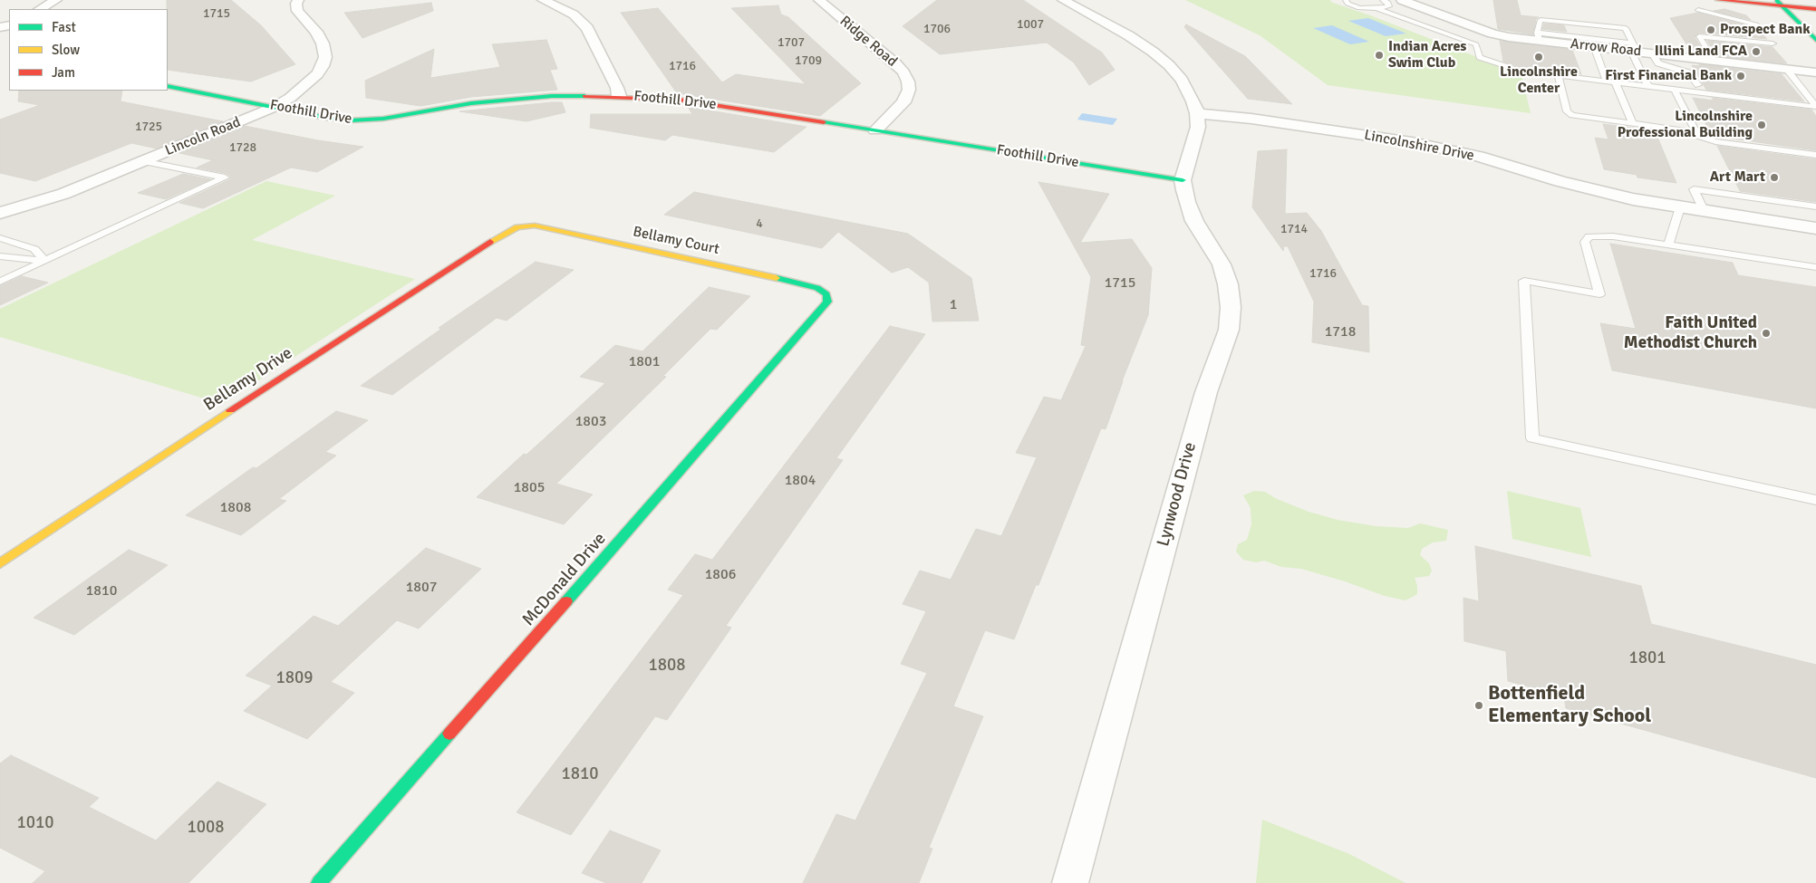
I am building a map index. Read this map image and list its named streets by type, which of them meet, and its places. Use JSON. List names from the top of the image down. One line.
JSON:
{"streets":{"street":["Ridge Road","Arrow Road","Foothill Drive","Lincoln Road","Lincolnshire Drive","Bellamy Court","Bellamy Drive","Lynwood Drive","McDonald Drive"]},"crossings":[["Ridge Road","Foothill Drive"],["Foothill Drive","Lincoln Road"],["Foothill Drive","Lynwood Drive"],["Lincolnshire Drive","Lynwood Drive"],["Bellamy Court","Bellamy Drive"],["Bellamy Court","McDonald Drive"]],"places":["Prospect Bank","Illini Land FCA","Indian Acres Swim Club","Lincolnshire Center","First Financial Bank","Lincolnshire Professional Building","Art Mart","Faith United Methodist Church","Bottenfield Elementary School"],"house_numbers":["1715","1007","1706","1707","1709","1716","1725","1728","4","1714","1716","1715","1","1718","1801","1803","1804","1805","1808","1806","1807","1810","1801","1808","1809","1810","1010","1008"],"legend":["Fast","Slow","Jam"]}
